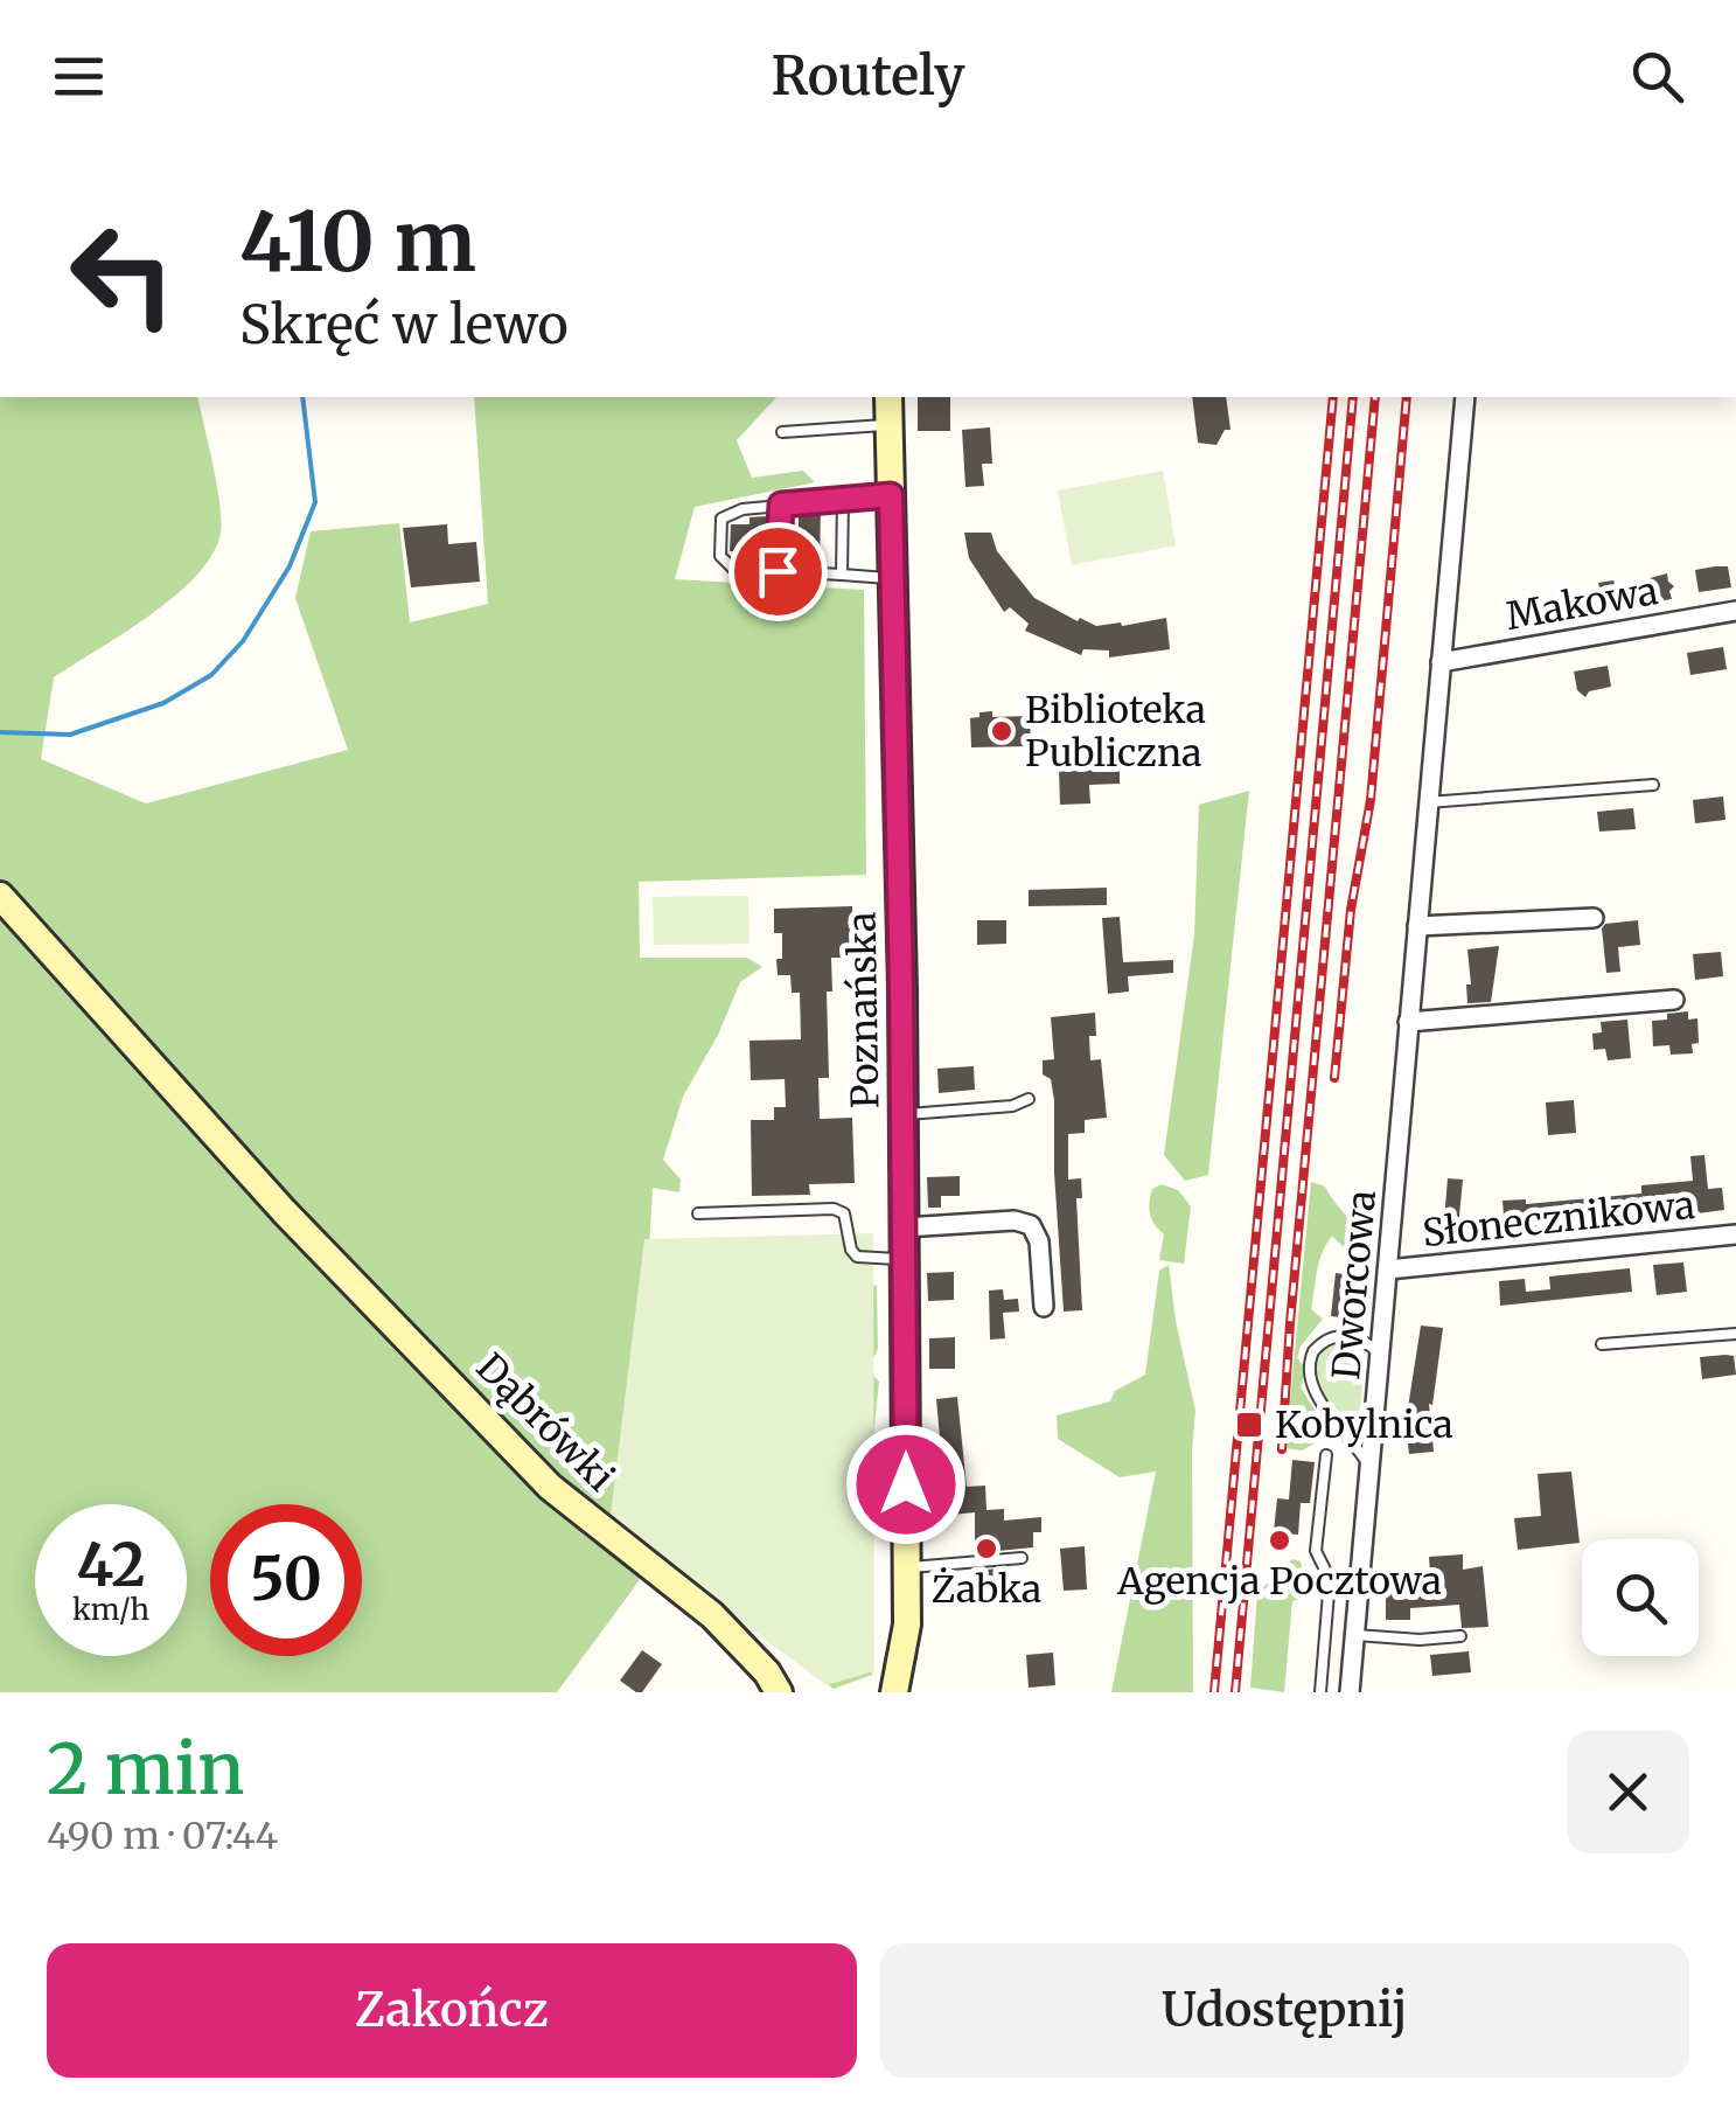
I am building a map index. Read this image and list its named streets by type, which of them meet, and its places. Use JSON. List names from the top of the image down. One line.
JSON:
{"streets":{"main road":["Poznańska","Dąbrówki"],"street":["Makowa","Słonecznikowa","Dworcowa"]},"crossings":[["Makowa","Dworcowa"],["Słonecznikowa","Dworcowa"]],"places":{"other":["Biblioteka Publiczna","Agencja Pocztowa","Żabka"],"transit":["Kobylnica"]},"page":{"header":"Routely","turn":["410 m","Skręć w lewo"],"speed":"42 km/h","limit":"50","heading":["2 min","490 m · 07:44"],"buttons":["Zakończ","Udostępnij"]}}
